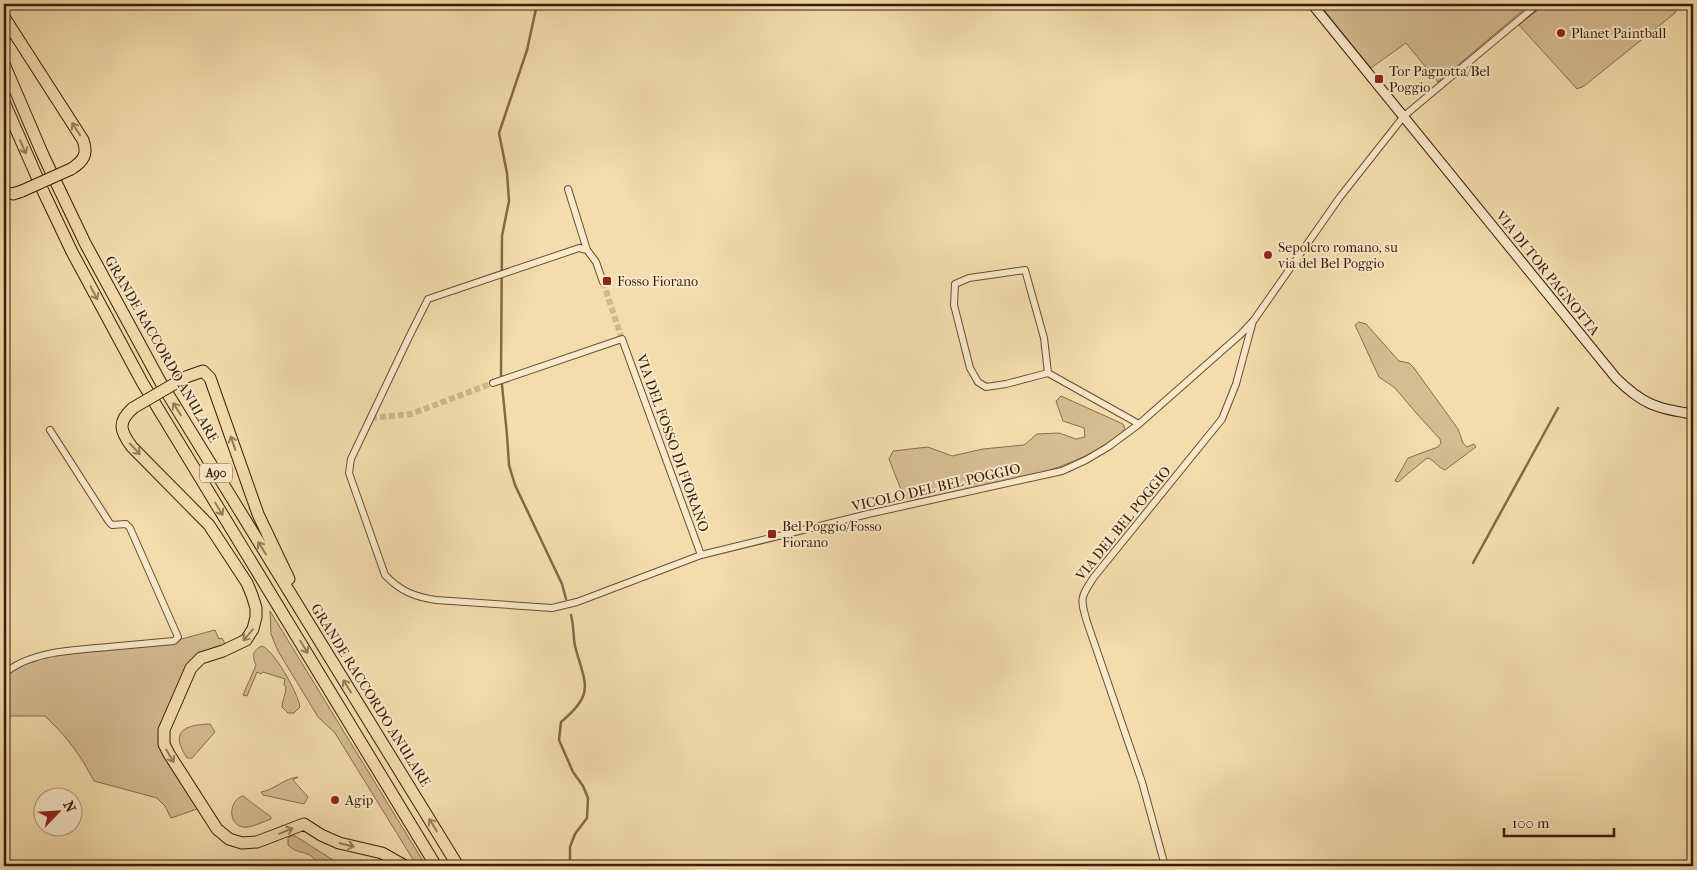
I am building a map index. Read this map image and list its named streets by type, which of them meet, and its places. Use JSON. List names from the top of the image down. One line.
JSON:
{"streets":{"highway":["GRANDE RACCORDO ANULARE","A90"],"street":["VIA DI TOR PAGNOTTA","VIA DEL FOSSO DI FIORANO","VICOLO DEL BEL POGGIO","VIA DEL BEL POGGIO"]},"crossings":[["VIA DI TOR PAGNOTTA","VICOLO DEL BEL POGGIO"],["VIA DEL FOSSO DI FIORANO","VICOLO DEL BEL POGGIO"],["VICOLO DEL BEL POGGIO","VIA DEL BEL POGGIO"]],"places":{"other":["Planet Paintball","Sepolcro romano, su via del Bel Poggio","Agip"],"transit":["Tor Pagnotta/Bel Poggio","Fosso Fiorano","Bel Poggio/Fosso Fiorano"]},"scale_bar":"100 m","north":"top right"}
